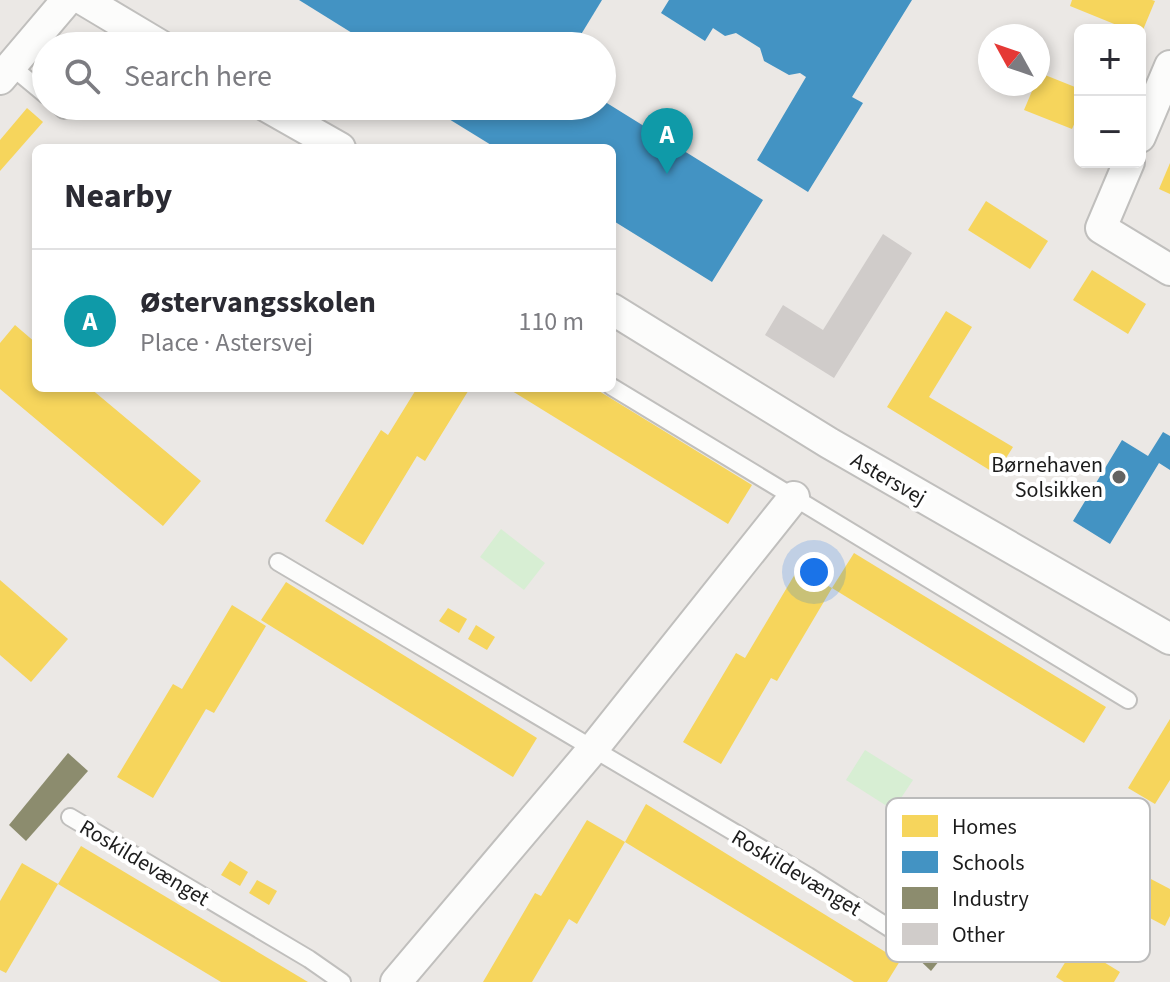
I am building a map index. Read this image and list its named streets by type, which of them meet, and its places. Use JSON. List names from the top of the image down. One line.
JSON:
{"streets":{"street":["Astersvej"],"lane":["Roskildevænget"]},"places":["Børnehaven Solsikken"],"legend":["Homes","Schools","Industry","Other"],"north":"top left","page":{"map_buttons":["+","−"],"search":"Search here","pins":"A","heading":"Nearby","list":[{"mark":"A","name":"Østervangsskolen","note":"Place · Astersvej","value":"110 m"}]}}
